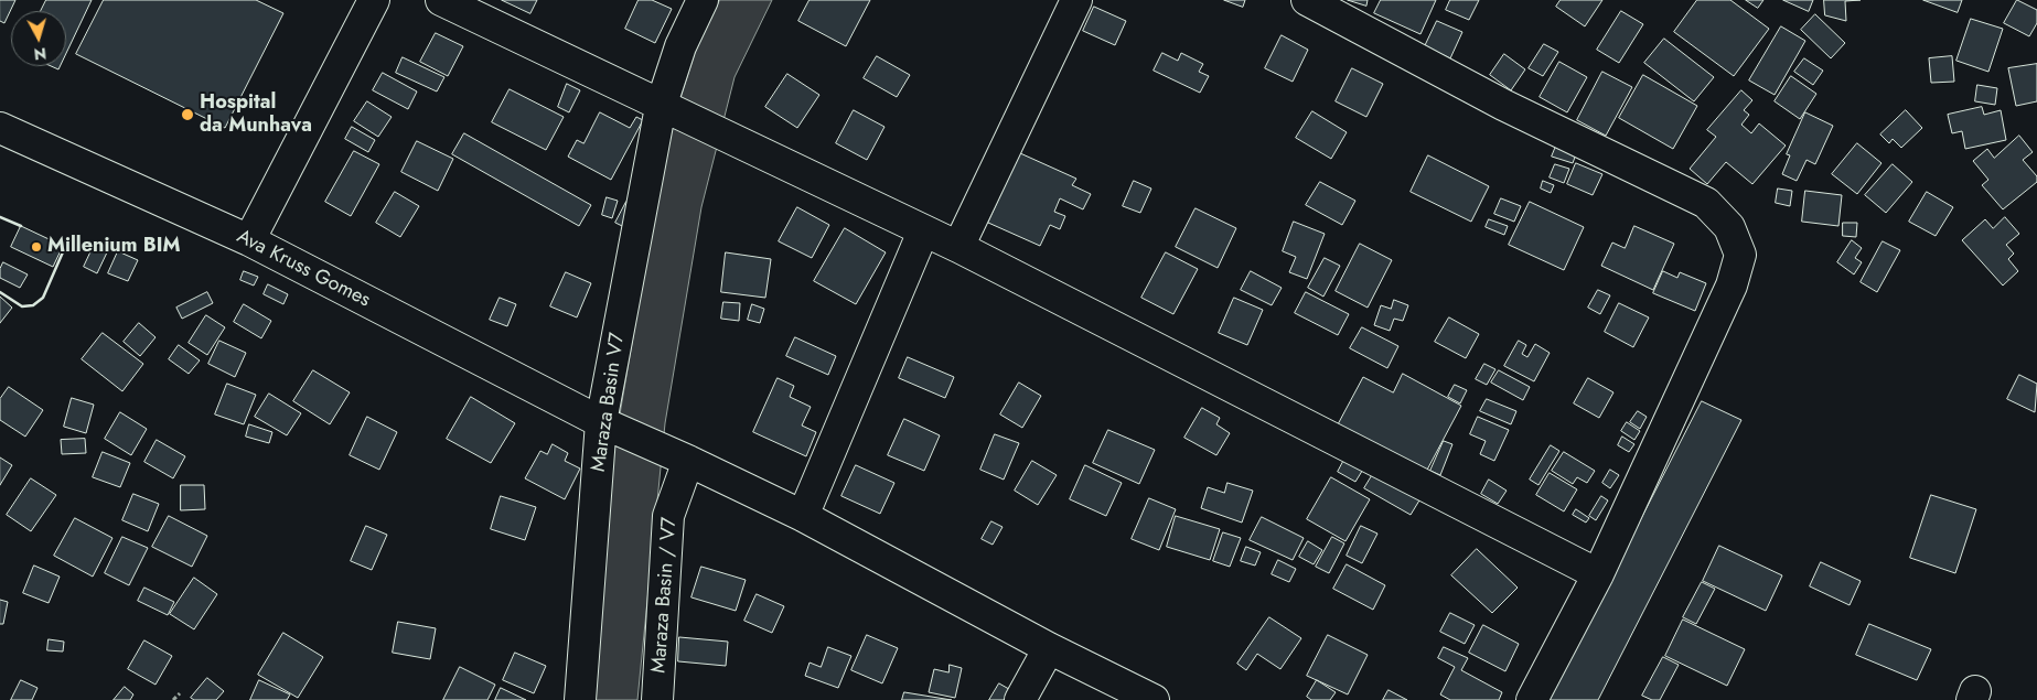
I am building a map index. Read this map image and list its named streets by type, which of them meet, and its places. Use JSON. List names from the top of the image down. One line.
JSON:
{"streets":{"street":["Ava Kruss Gomes","Maraza Basin V7","Maraza Basin / V7"]},"crossings":[["Ava Kruss Gomes","Maraza Basin V7"],["Ava Kruss Gomes","Maraza Basin / V7"]],"places":["Hospital da Munhava","Millenium BIM"],"north":"bottom"}
